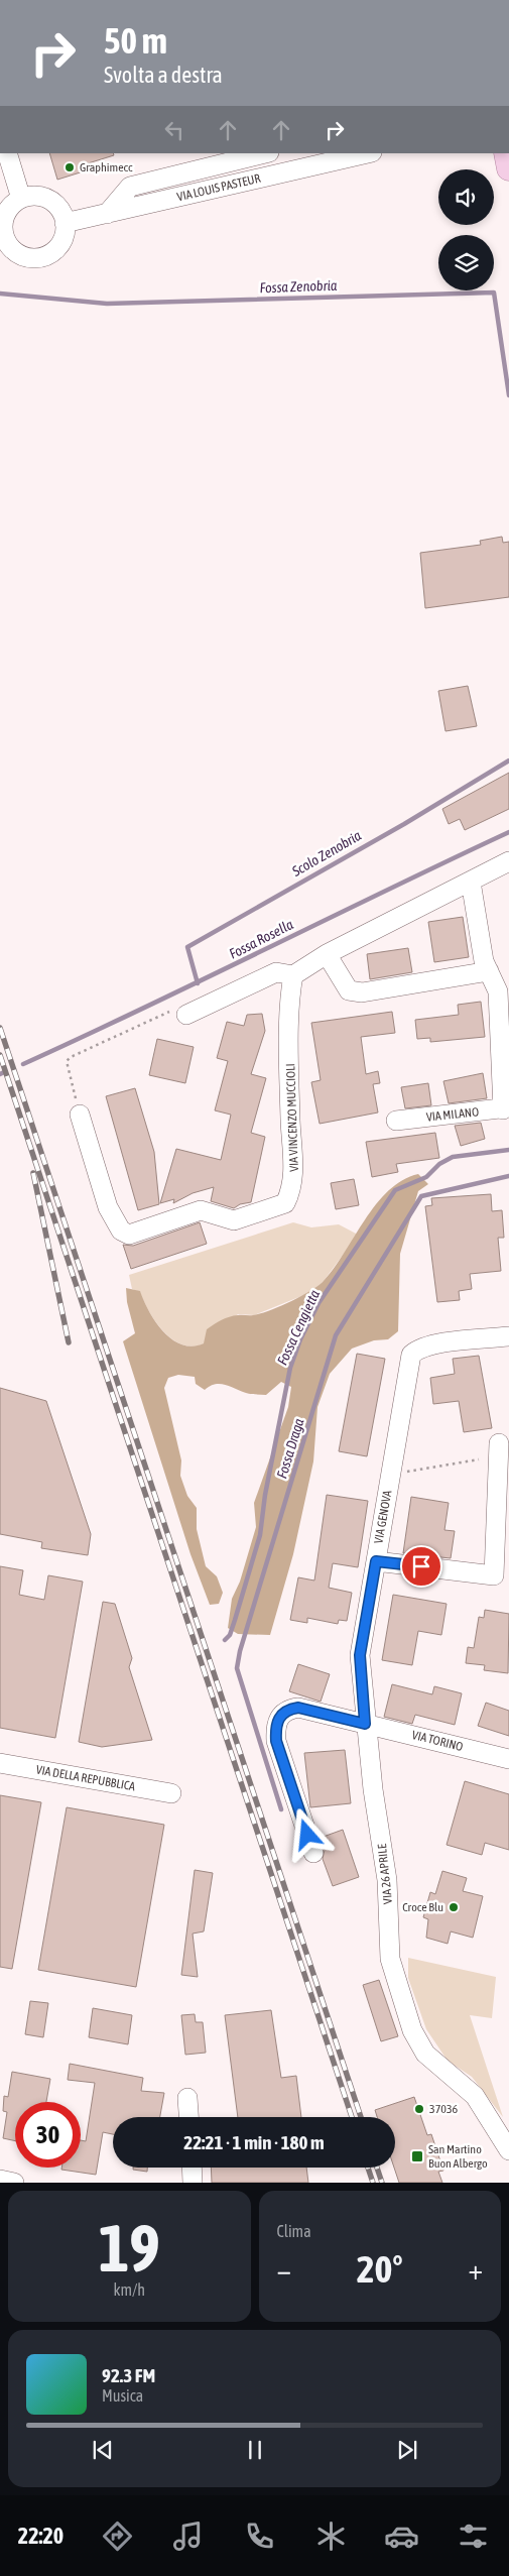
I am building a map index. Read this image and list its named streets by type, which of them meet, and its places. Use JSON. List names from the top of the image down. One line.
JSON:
{"streets":{"street":["VIA LOUIS PASTEUR","VIA MILANO","VIA VINCENZO MUCCIOLI","VIA GENOVA","VIA TORINO","VIA DELLA REPUBBLICA","VIA 26 APRILE"]},"crossings":[["VIA GENOVA","VIA 26 APRILE"],["VIA TORINO","VIA 26 APRILE"]],"water":["Fossa Zenobria","Scolo Zenobria","Fossa Rosella","Fossa Cengietta","Fossa Draga"],"places":{"other":["Graphimecc","Croce Blu","37036"],"transit":["San Martino Buon Albergo"]},"page":{"turn":["50 m","Svolta a destra"],"limit":"30","trip":"22:21 · 1 min · 180 m","tile":[["19","km/h"],"Clima"],"heat":["−","20°","+"],"song":["92.3 FM","Musica"],"tabs":"22:20"}}
